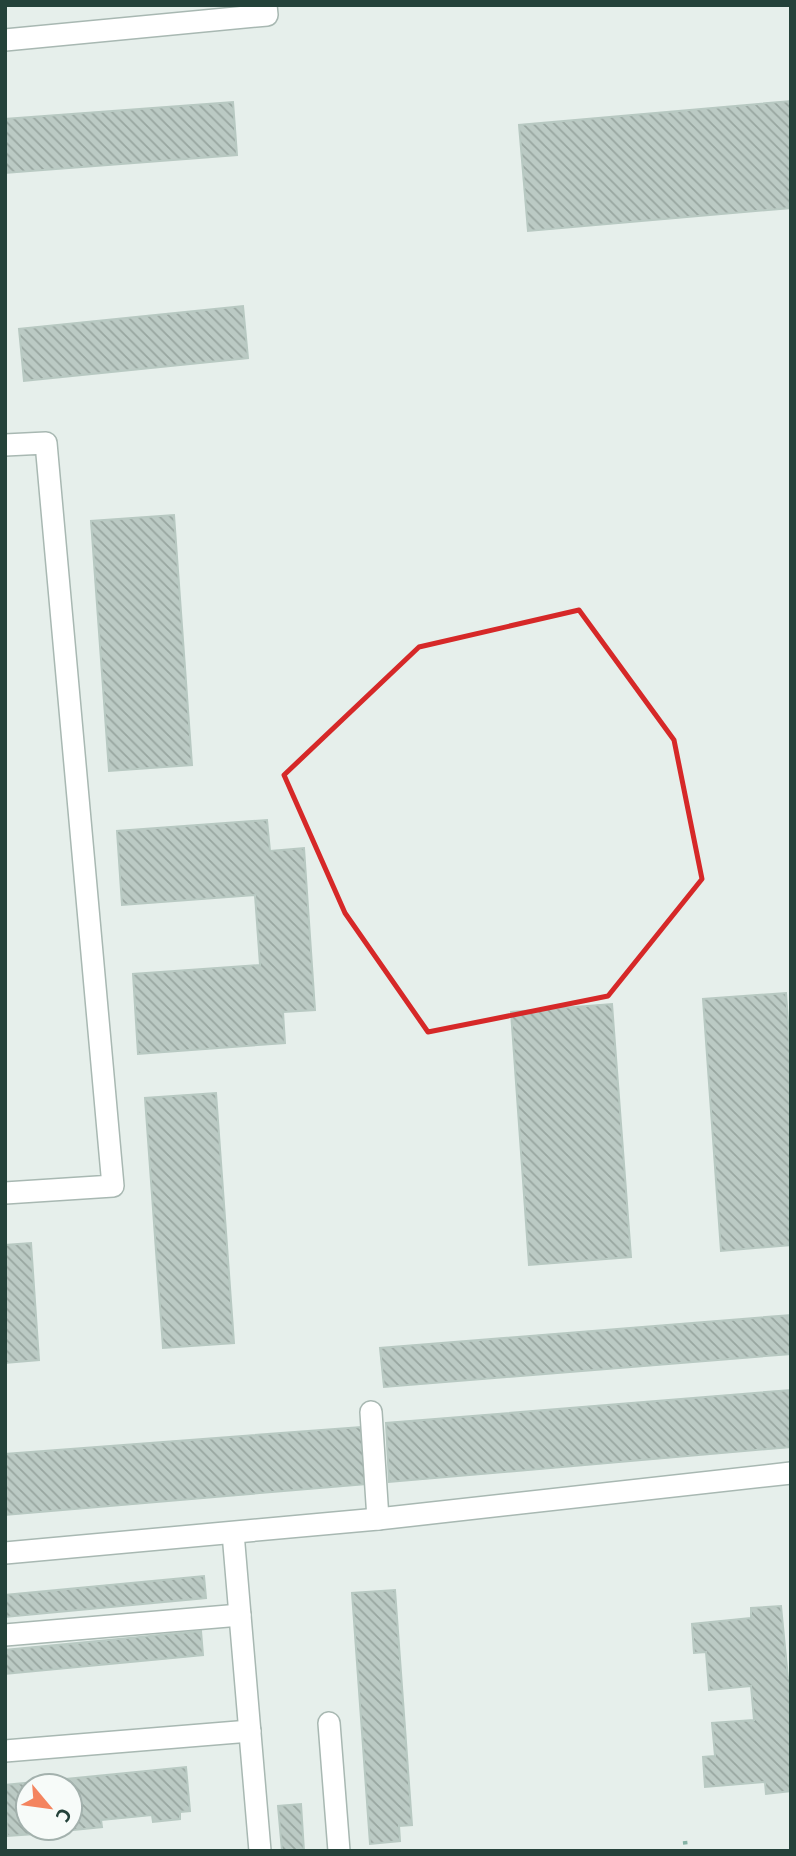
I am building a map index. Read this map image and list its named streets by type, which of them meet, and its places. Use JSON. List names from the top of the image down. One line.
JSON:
{"north":"bottom right"}
